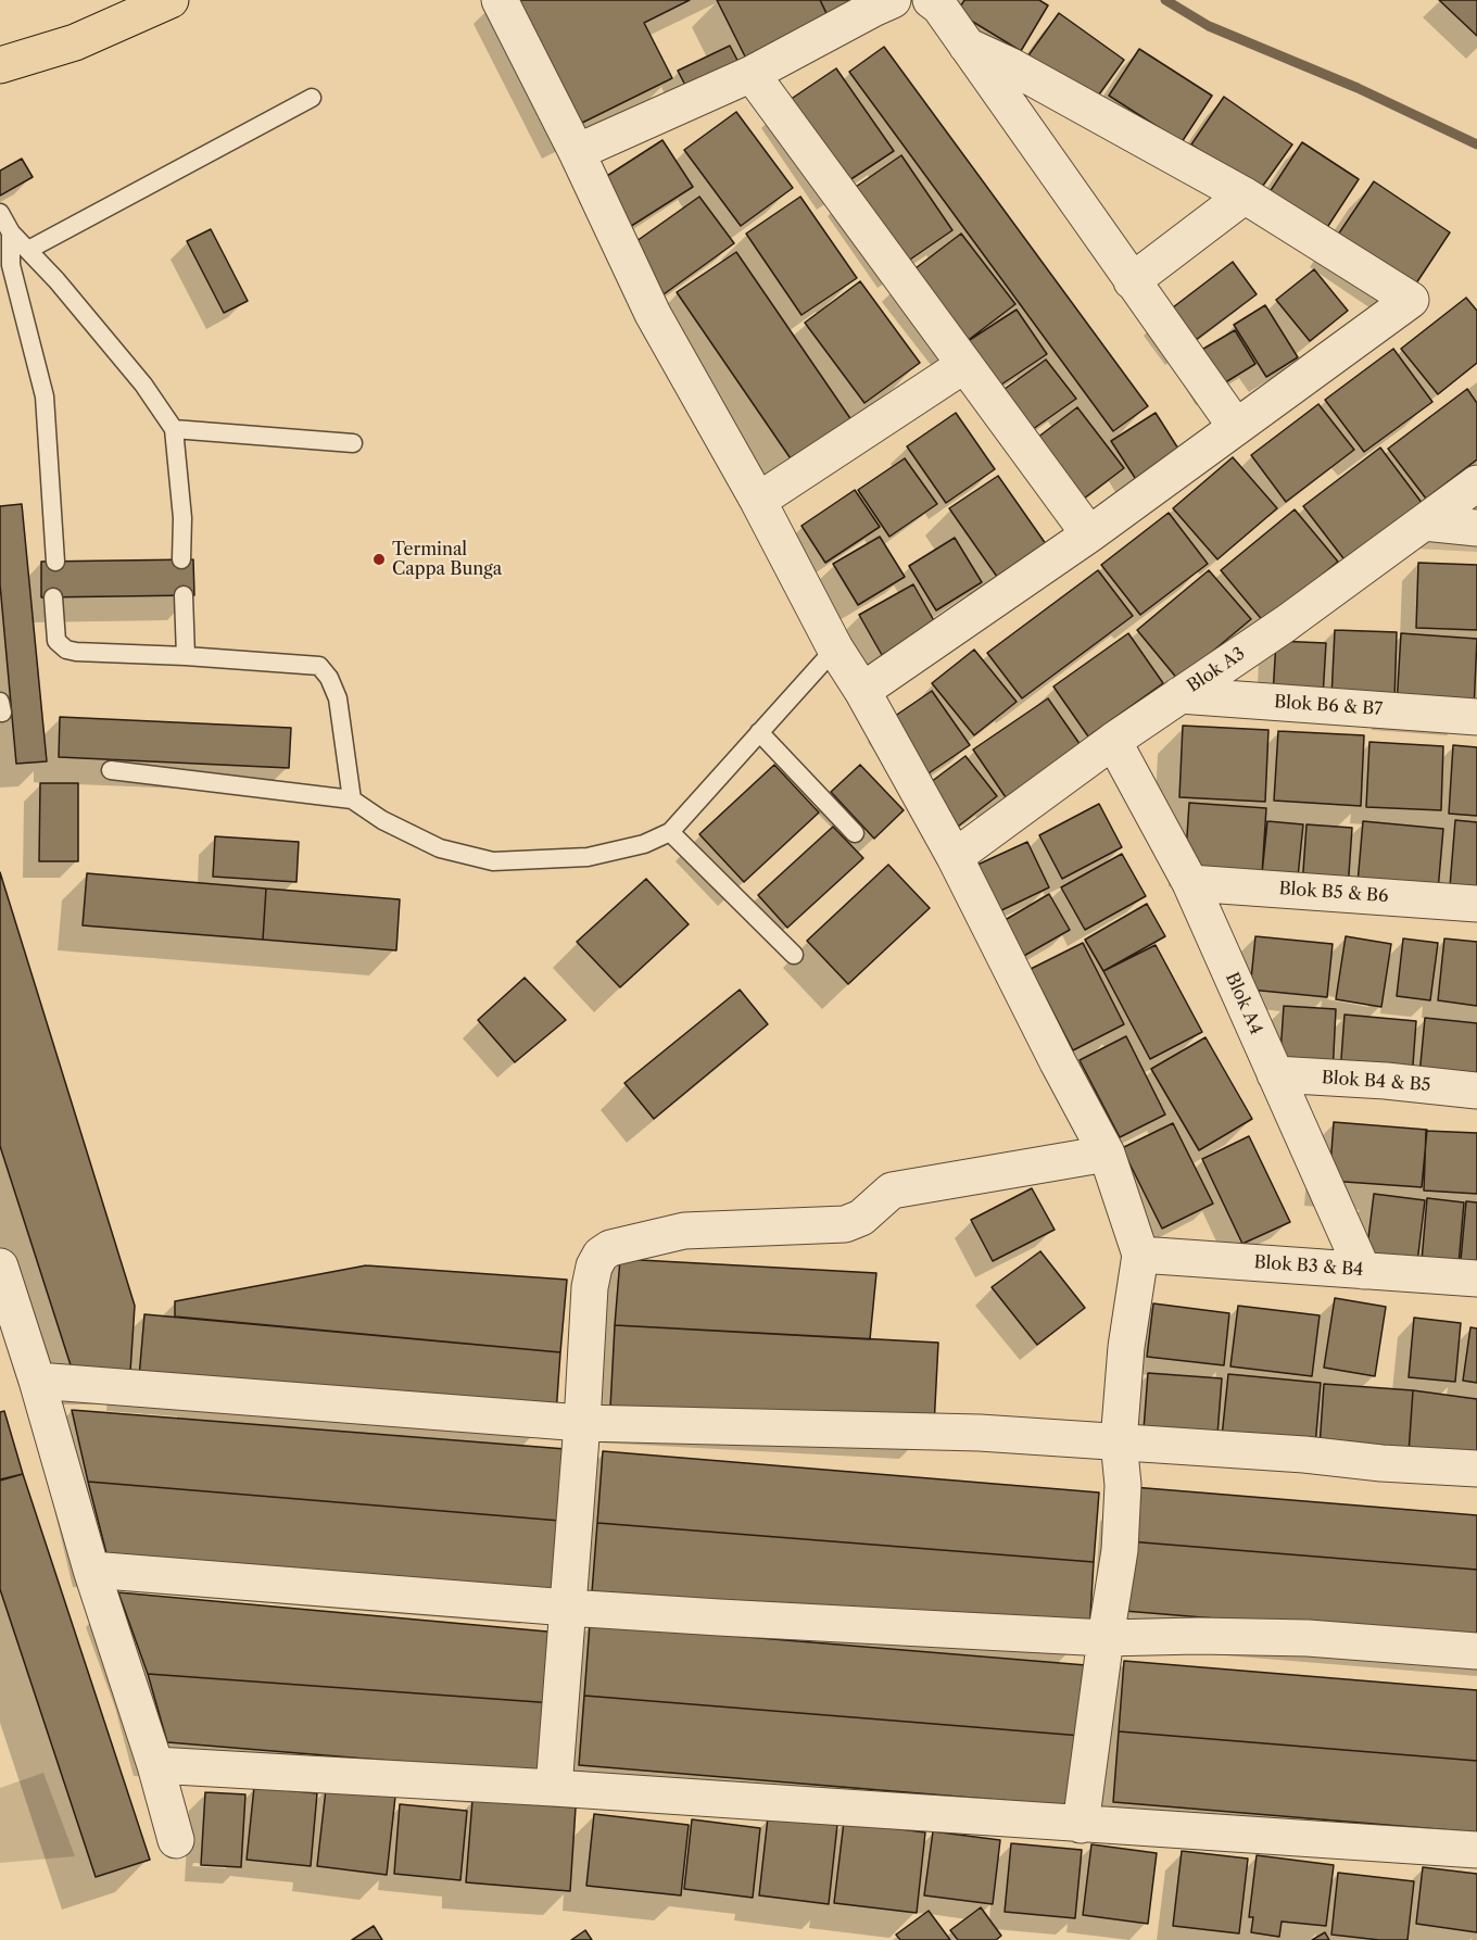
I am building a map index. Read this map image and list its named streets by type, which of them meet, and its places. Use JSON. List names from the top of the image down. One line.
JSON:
{"streets":{"street":["Blok A3","Blok B6 & B7","Blok B5 & B6","Blok A4","Blok B4 & B5","Blok B3 & B4"]},"crossings":[["Blok A3","Blok B6 & B7"],["Blok A3","Blok A4"],["Blok B5 & B6","Blok A4"],["Blok A4","Blok B4 & B5"],["Blok A4","Blok B3 & B4"]],"places":["Terminal Cappa Bunga"]}
